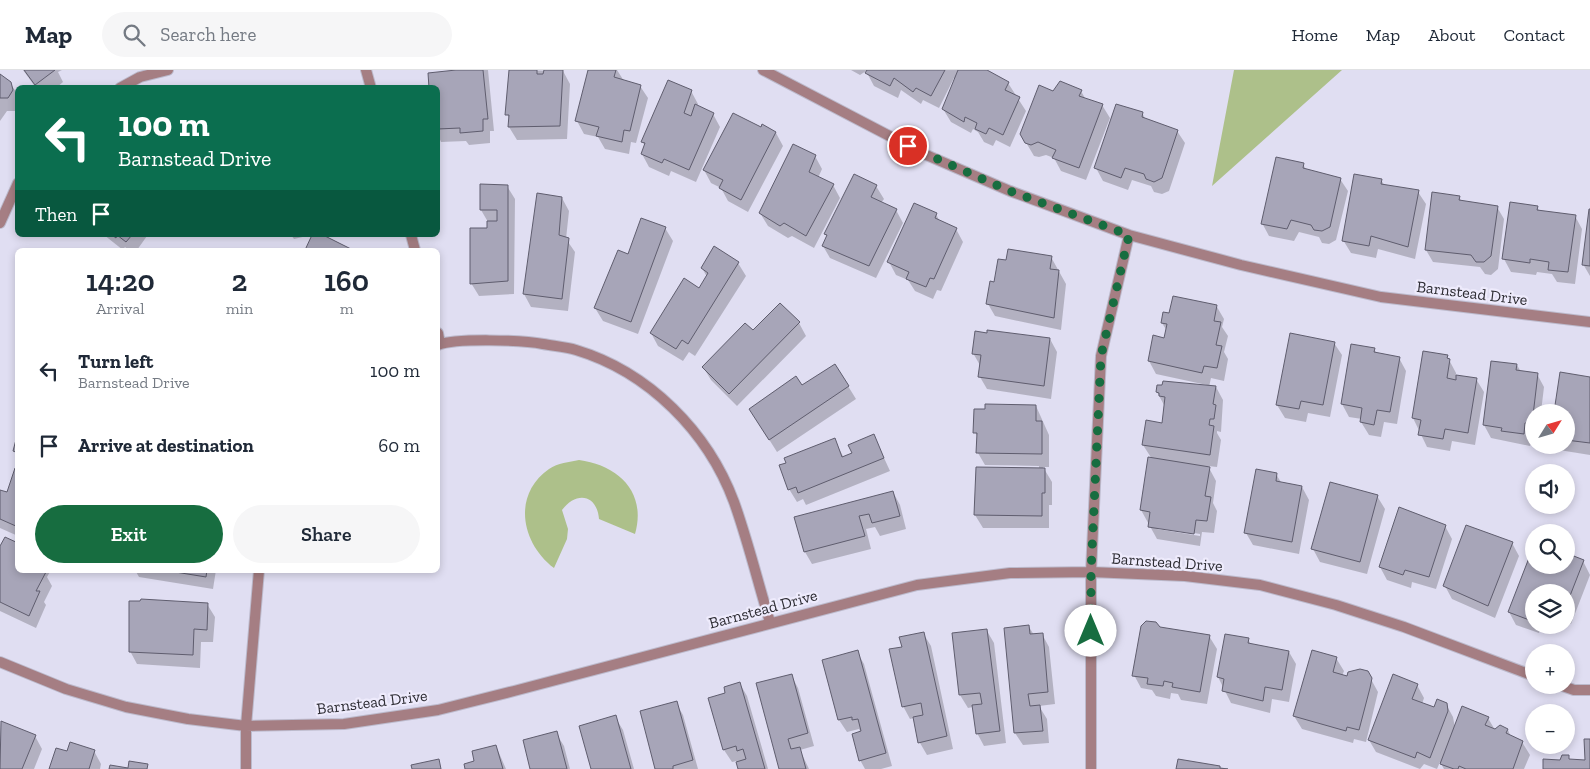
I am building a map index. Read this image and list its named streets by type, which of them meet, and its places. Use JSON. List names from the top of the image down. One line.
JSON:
{"streets":{"street":["Barnstead Drive"]},"north":"top right","page":{"header":"Map","search":"Search here","nav":["Home","Map","About","Contact"],"turn":["100 m","Barnstead Drive"],"then":"Then","eta":["14:20","Arrival","2","min","160","m"],"list":[{"name":"Turn left","note":"Barnstead Drive","value":"100 m"},{"name":"Arrive at destination","value":"60 m"}],"map_buttons":["+","−"],"buttons":["Exit","Share"]}}
